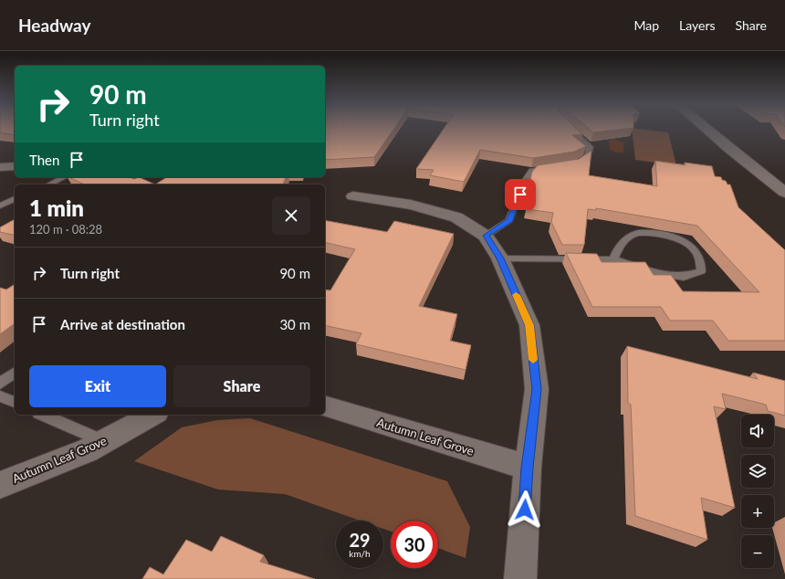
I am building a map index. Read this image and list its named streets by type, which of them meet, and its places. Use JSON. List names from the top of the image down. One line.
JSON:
{"streets":{"street":["Autumn Leaf Grove"]},"page":{"header":"Headway","nav":["Map","Layers","Share"],"turn":["90 m","Turn right"],"then":"Then","heading":["1 min","120 m · 08:28"],"list":[{"name":"Turn right","value":"90 m"},{"name":"Arrive at destination","value":"30 m"}],"buttons":["Exit","Share"],"map_buttons":["+","−"],"speed":"29 km/h","limit":"30"}}
